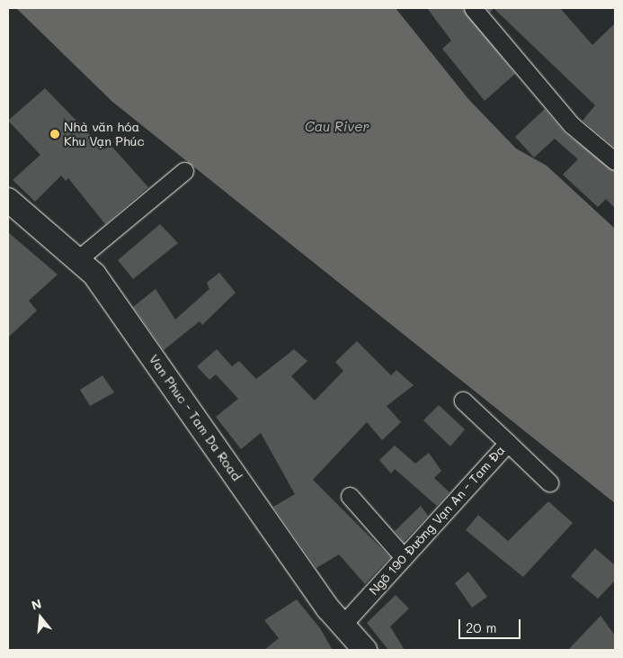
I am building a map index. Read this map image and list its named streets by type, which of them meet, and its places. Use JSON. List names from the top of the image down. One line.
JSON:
{"streets":{"main road":["Van Phuc - Tam Da Road"],"street":["Ngõ 190 Đường Vạn An - Tam Đa"]},"crossings":[["Van Phuc - Tam Da Road","Ngõ 190 Đường Vạn An - Tam Đa"]],"water":["Cau River"],"places":["Nhà văn hóa Khu Vạn Phúc"],"scale_bar":"20 m","north":"top"}
